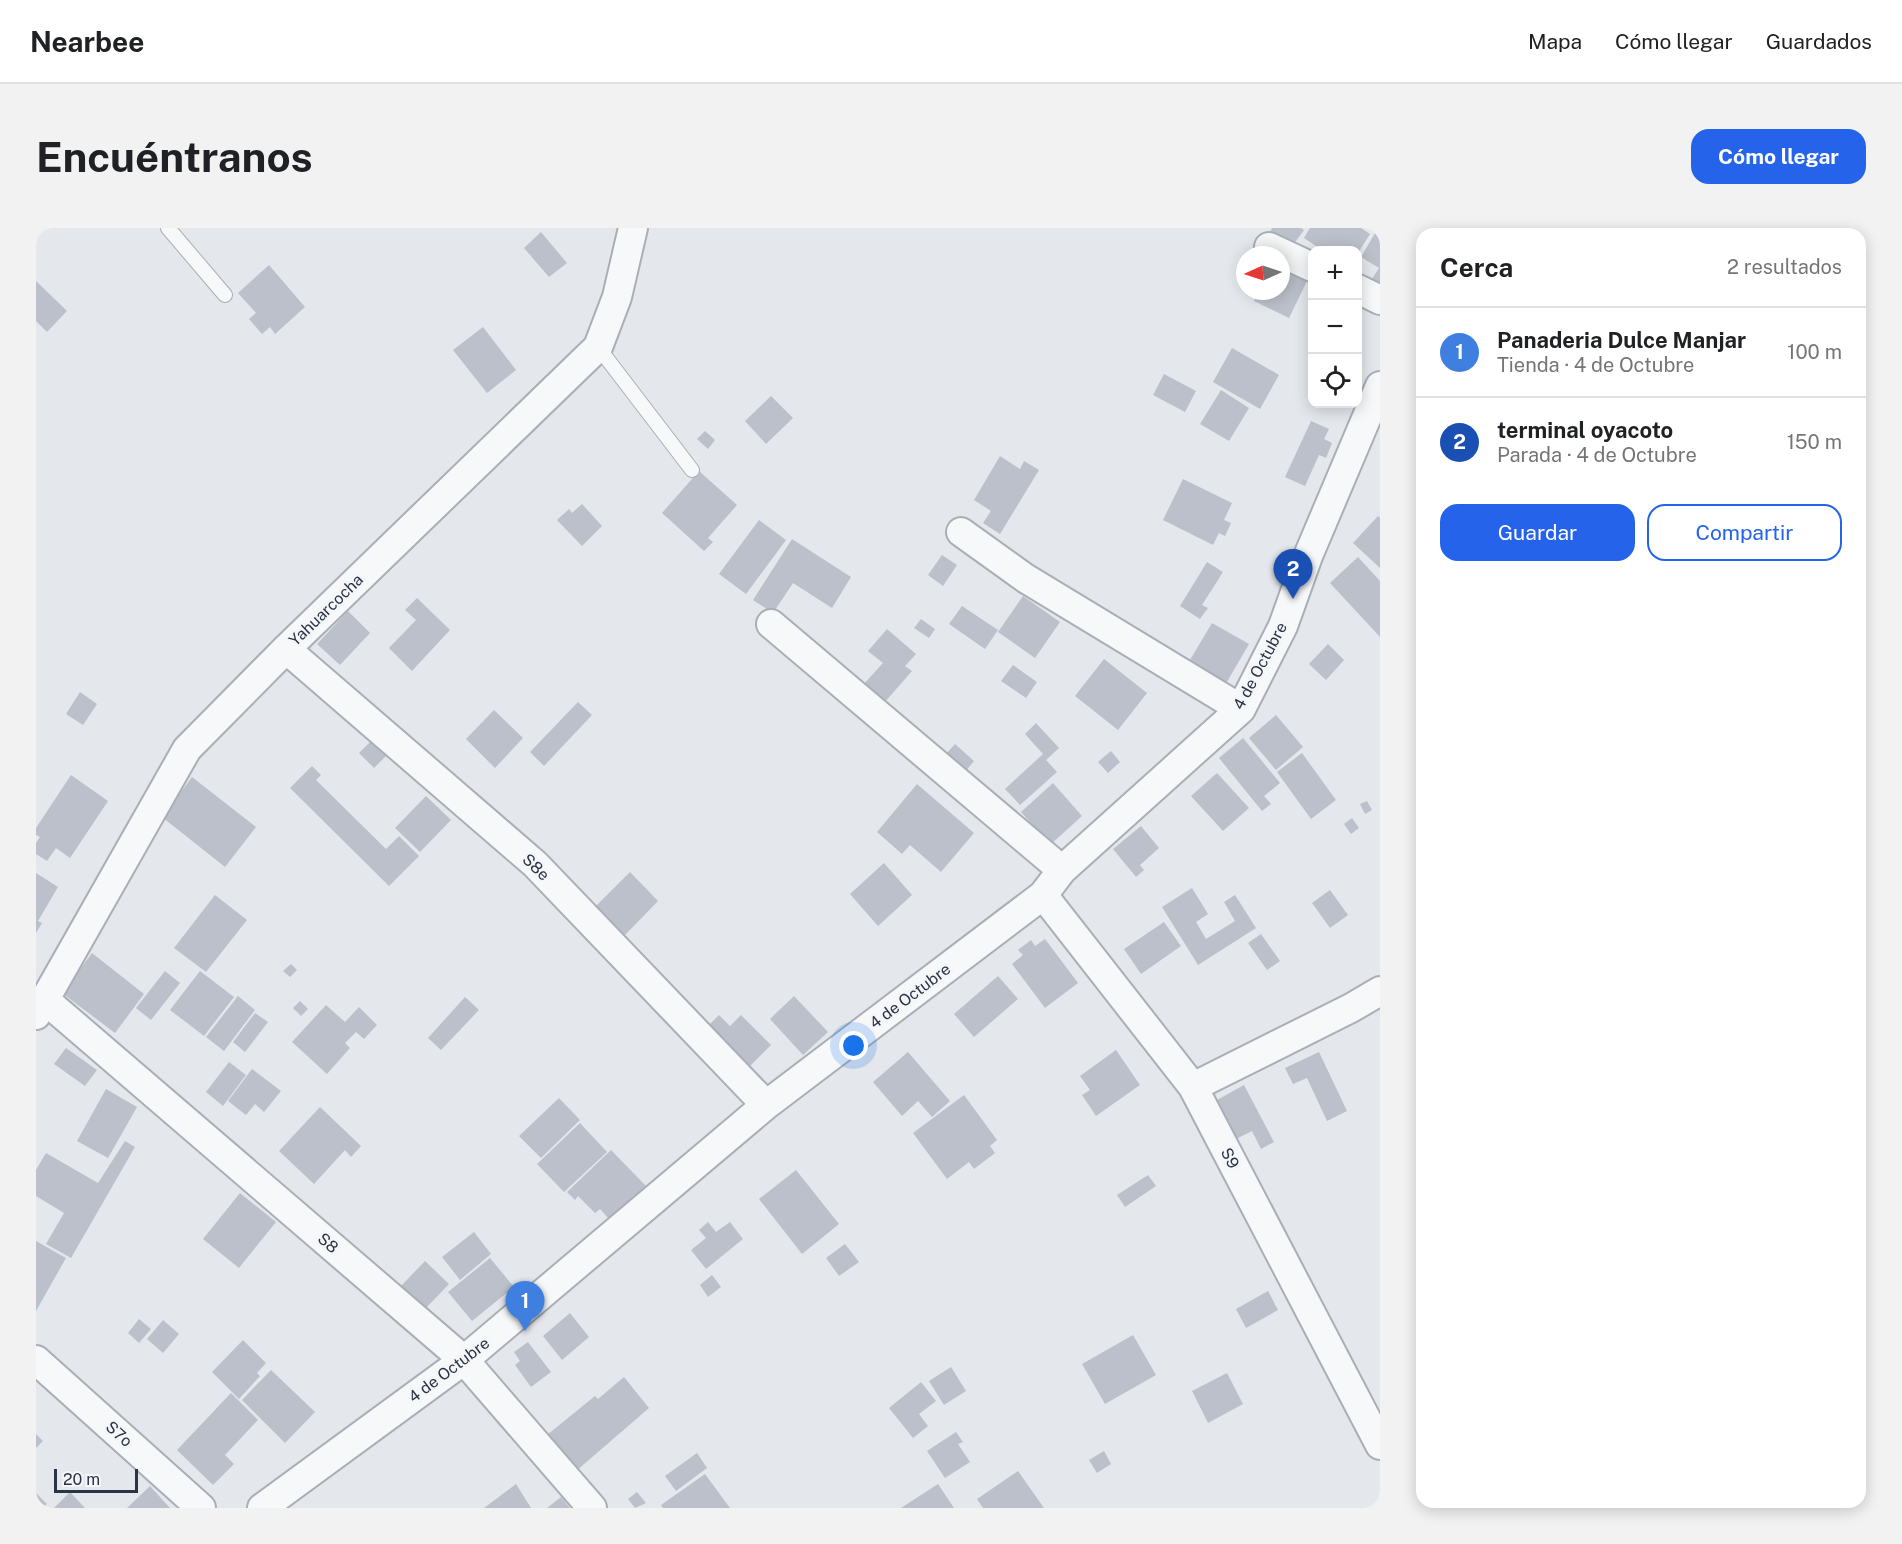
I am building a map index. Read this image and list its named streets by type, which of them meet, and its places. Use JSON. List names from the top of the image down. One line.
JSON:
{"streets":{"street":["Yahuarcocha","4 de Octubre","S8e","S9","S8","S7o"]},"crossings":[["Yahuarcocha","S8e"],["Yahuarcocha","S8"],["4 de Octubre","S8e"],["4 de Octubre","S9"],["4 de Octubre","S8"]],"scale_bar":"20 m","north":"left","page":{"header":"Nearbee","nav":["Mapa","Cómo llegar","Guardados"],"buttons":["Cómo llegar",["Guardar","Compartir"]],"title":"Encuéntranos","heading":["Cerca","2 resultados"],"map_buttons":["+","−"],"list":[{"mark":"1","name":"Panaderia Dulce Manjar","note":"Tienda · 4 de Octubre","value":"100 m"},{"mark":"2","name":"terminal oyacoto","note":"Parada · 4 de Octubre","value":"150 m"}],"pins":["2","1"],"scale":"20 m"}}
